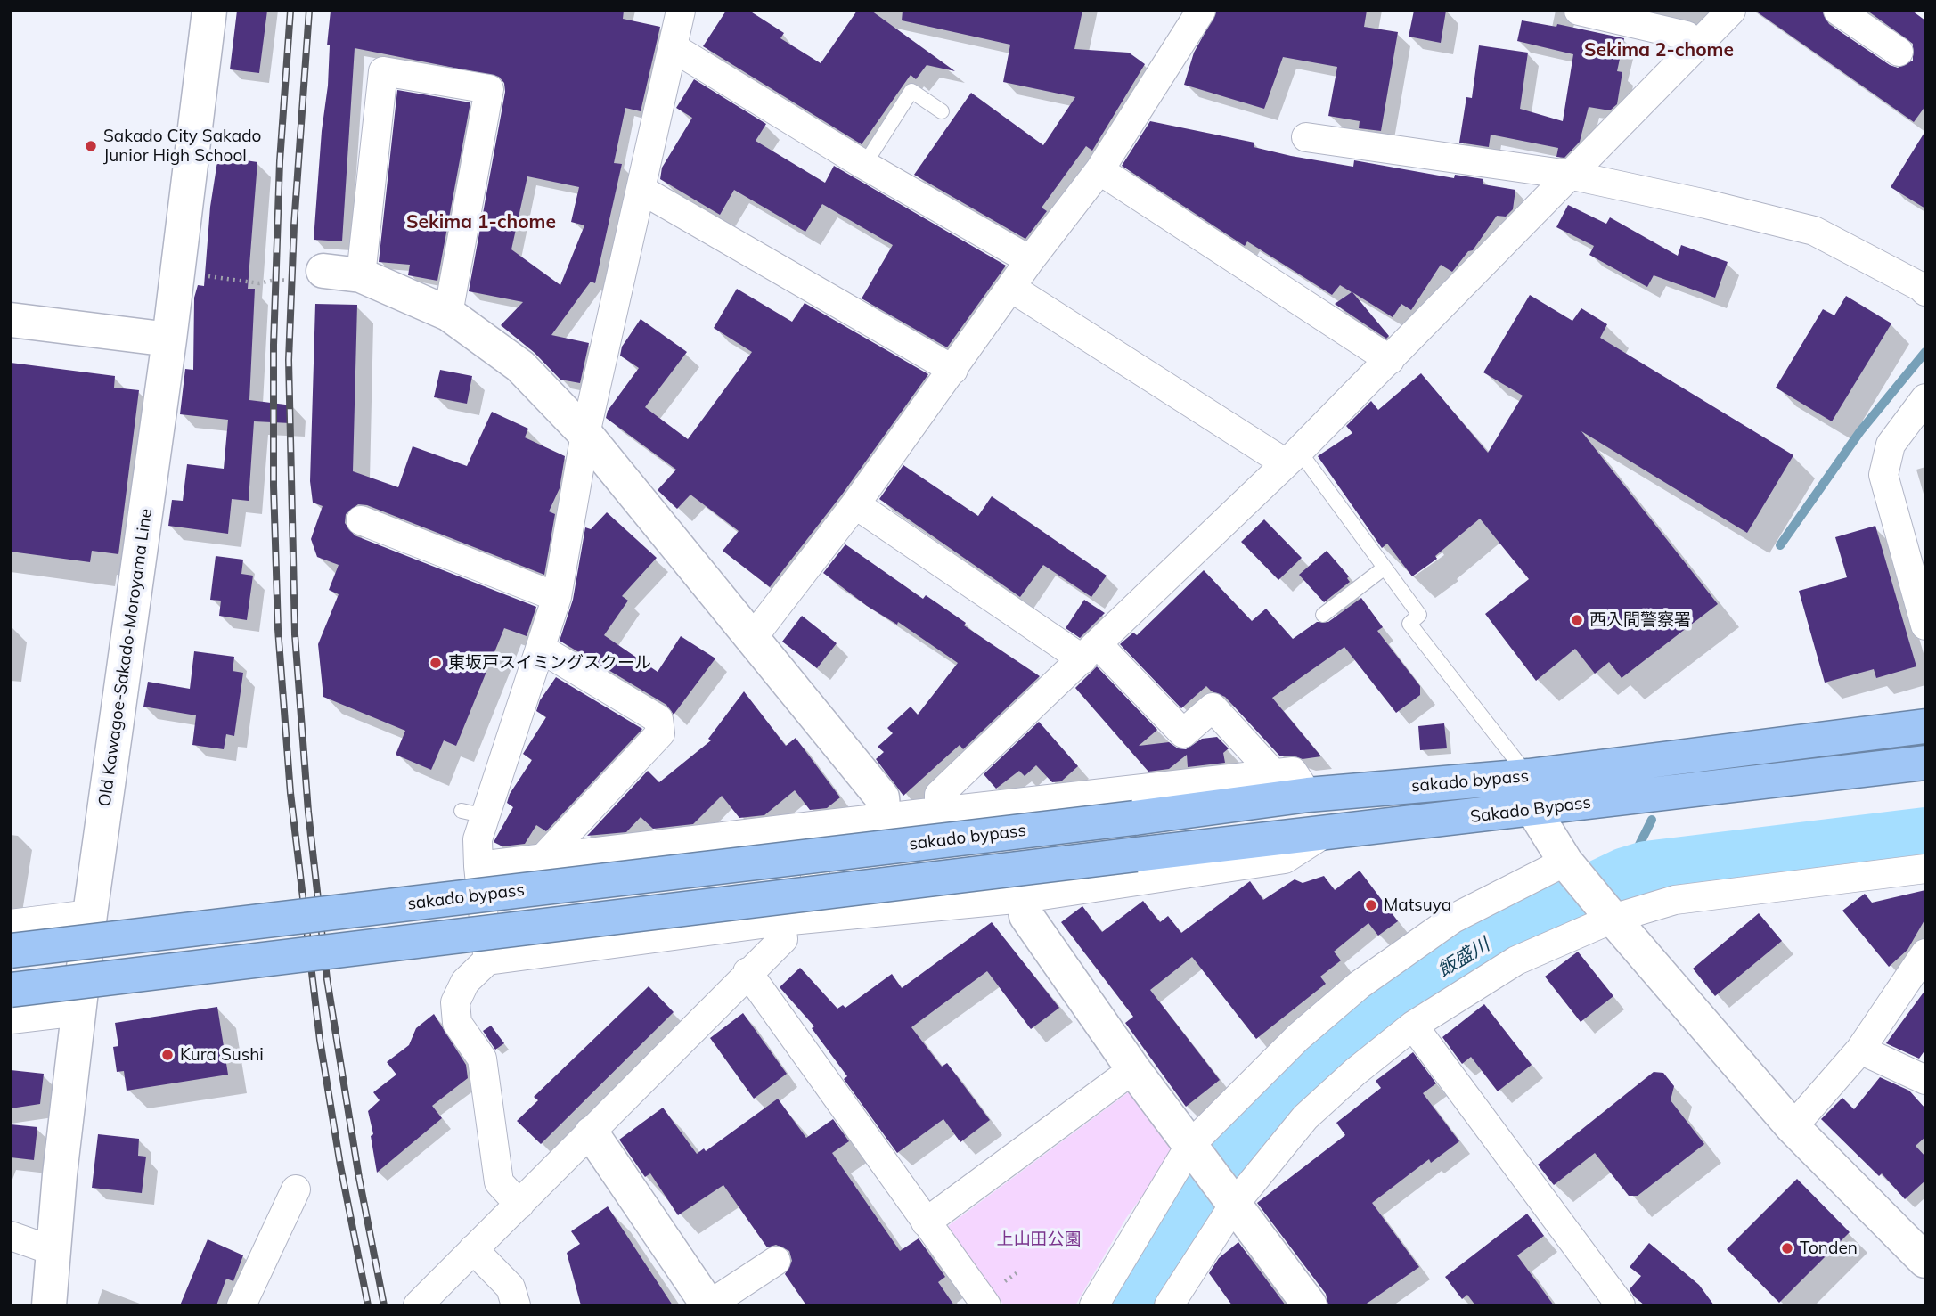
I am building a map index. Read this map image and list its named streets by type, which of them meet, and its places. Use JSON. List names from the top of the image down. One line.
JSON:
{"streets":{"highway":["sakado bypass","Sakado Bypass"],"street":["Old Kawagoe-Sakado-Moroyama Line"]},"districts":["Sekima 2-chome","Sekima 1-chome"],"water":["飯盛川"],"parks":["上山田公園"],"places":["Sakado City Sakado Junior High School","西入間警察署","東坂戸スイミングスクール","Matsuya","Kura Sushi","Tonden"]}
